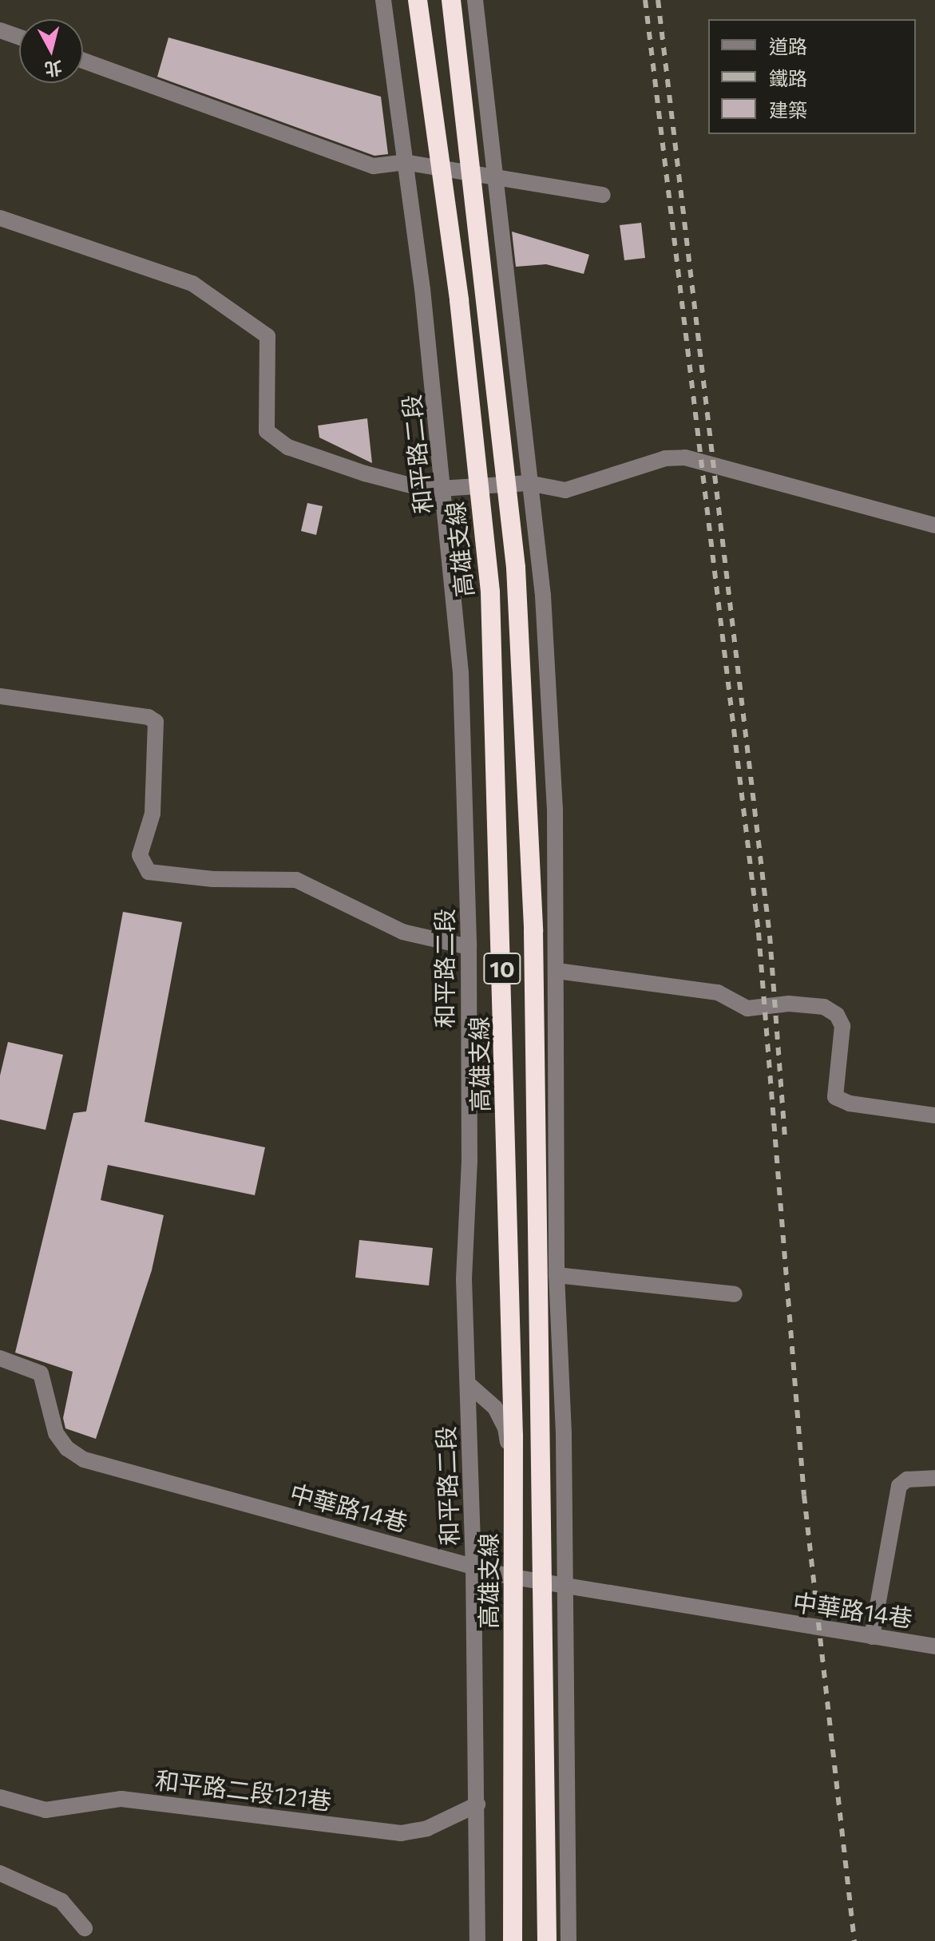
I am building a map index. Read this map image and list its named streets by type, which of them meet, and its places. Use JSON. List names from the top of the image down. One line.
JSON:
{"streets":{"highway":["高雄支線","10"],"street":["和平路二段","中華路14巷","和平路二段121巷"]},"crossings":[["和平路二段","中華路14巷"],["和平路二段","和平路二段121巷"]],"legend":["道路","鐵路","建築"],"north":"bottom"}
